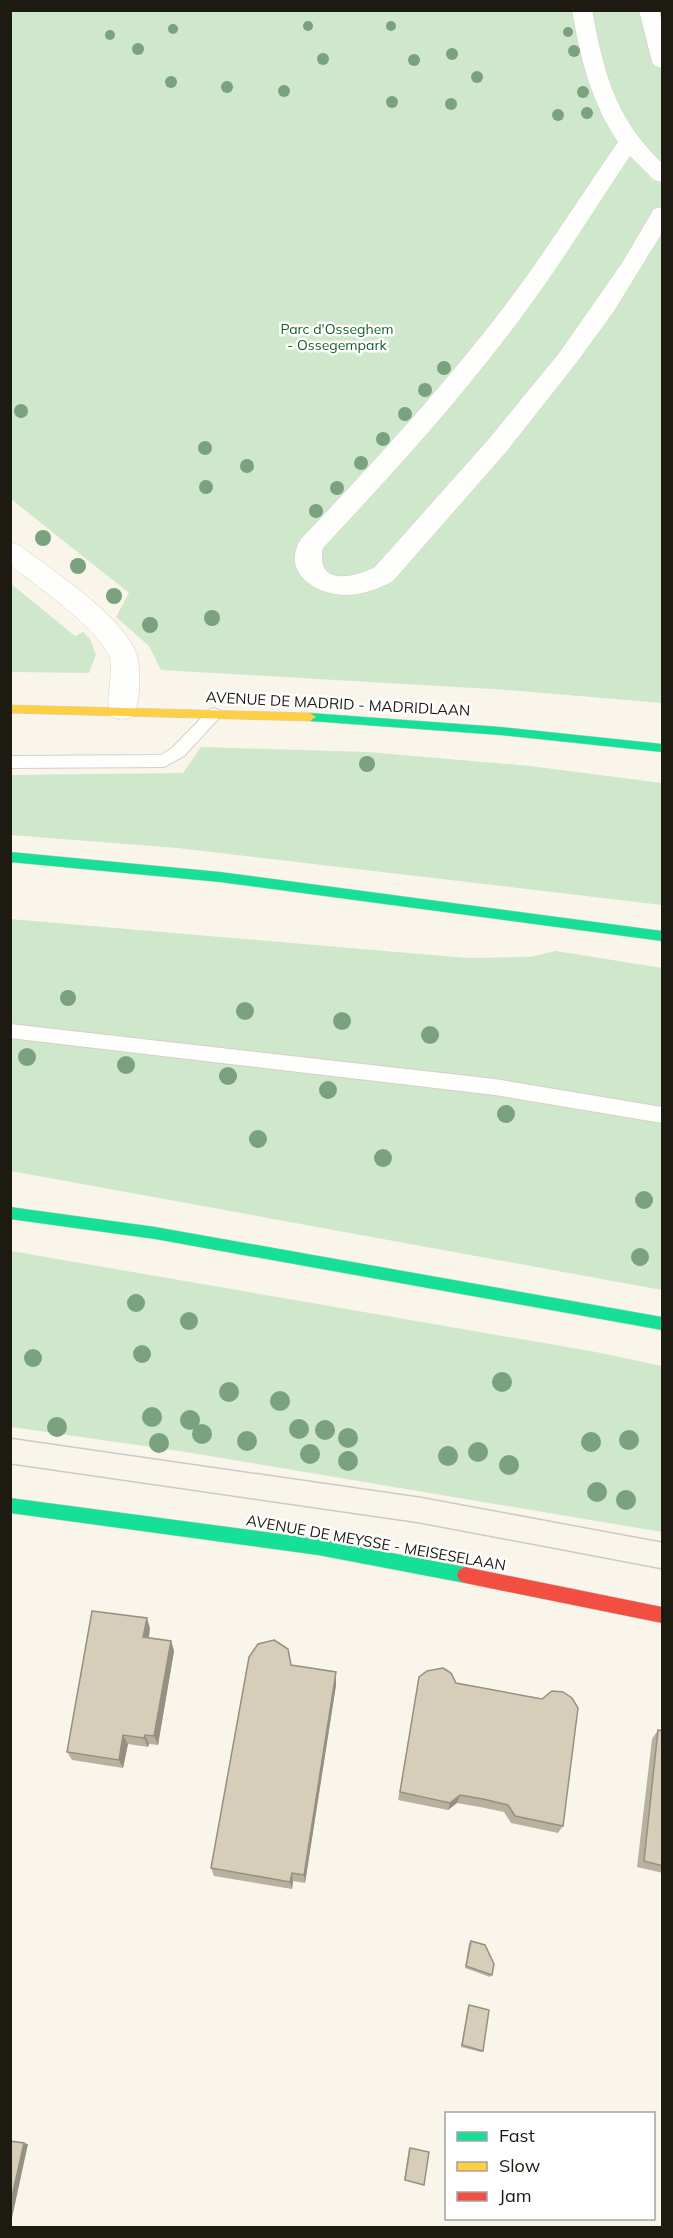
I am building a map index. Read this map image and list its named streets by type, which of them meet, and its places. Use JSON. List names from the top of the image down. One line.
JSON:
{"streets":{"main road":["AVENUE DE MADRID - MADRIDLAAN","AVENUE DE MEYSSE - MEISESELAAN"]},"parks":["Parc d'Osseghem - Ossegempark"],"legend":["Fast","Slow","Jam"]}
